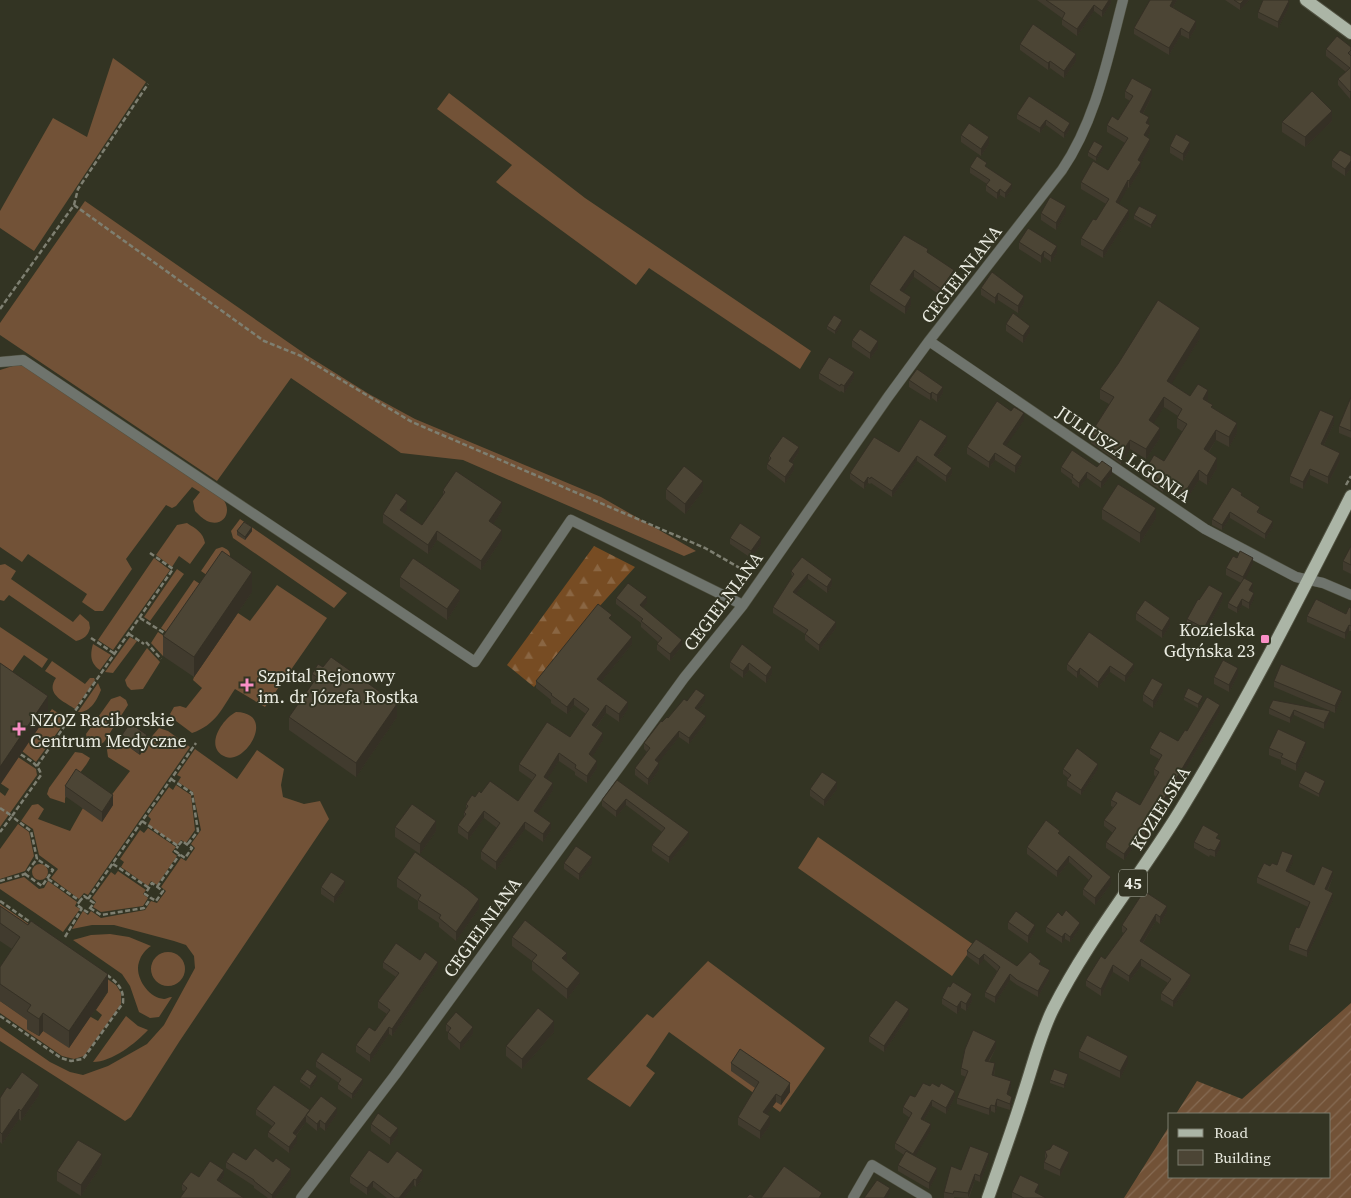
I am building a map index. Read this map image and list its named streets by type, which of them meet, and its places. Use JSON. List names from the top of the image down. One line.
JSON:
{"streets":{"main road":["KOZIELSKA","45"],"street":["CEGIELNIANA","JULIUSZA LIGONIA"]},"crossings":[["CEGIELNIANA","JULIUSZA LIGONIA"],["JULIUSZA LIGONIA","KOZIELSKA"]],"places":{"transit":["Kozielska Gdyńska 23"],"health":["Szpital Rejonowy im. dr Józefa Rostka","NZOZ Raciborskie Centrum Medyczne"]},"legend":["Road","Building"]}
